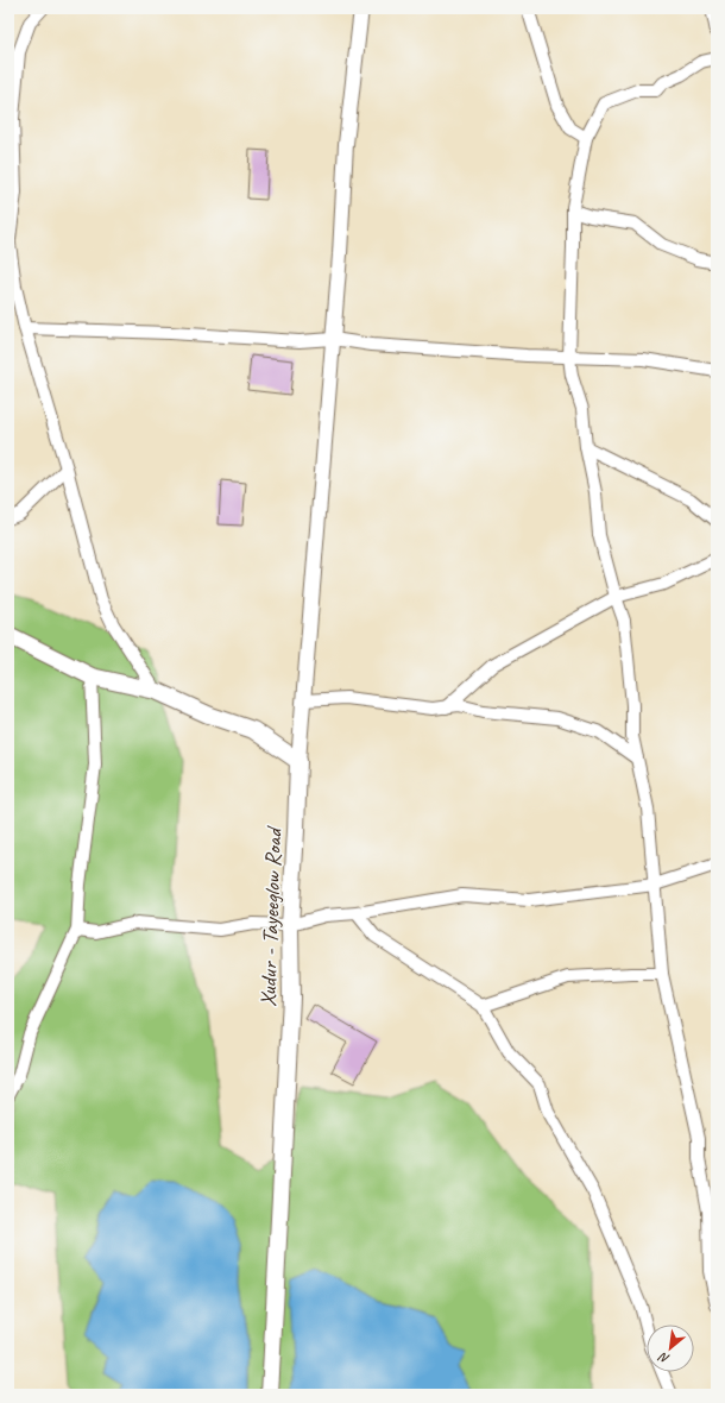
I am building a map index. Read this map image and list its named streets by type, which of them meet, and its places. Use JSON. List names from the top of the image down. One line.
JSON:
{"streets":{"main road":["Xudur - Tayeeglow Road"]},"north":"bottom left"}
